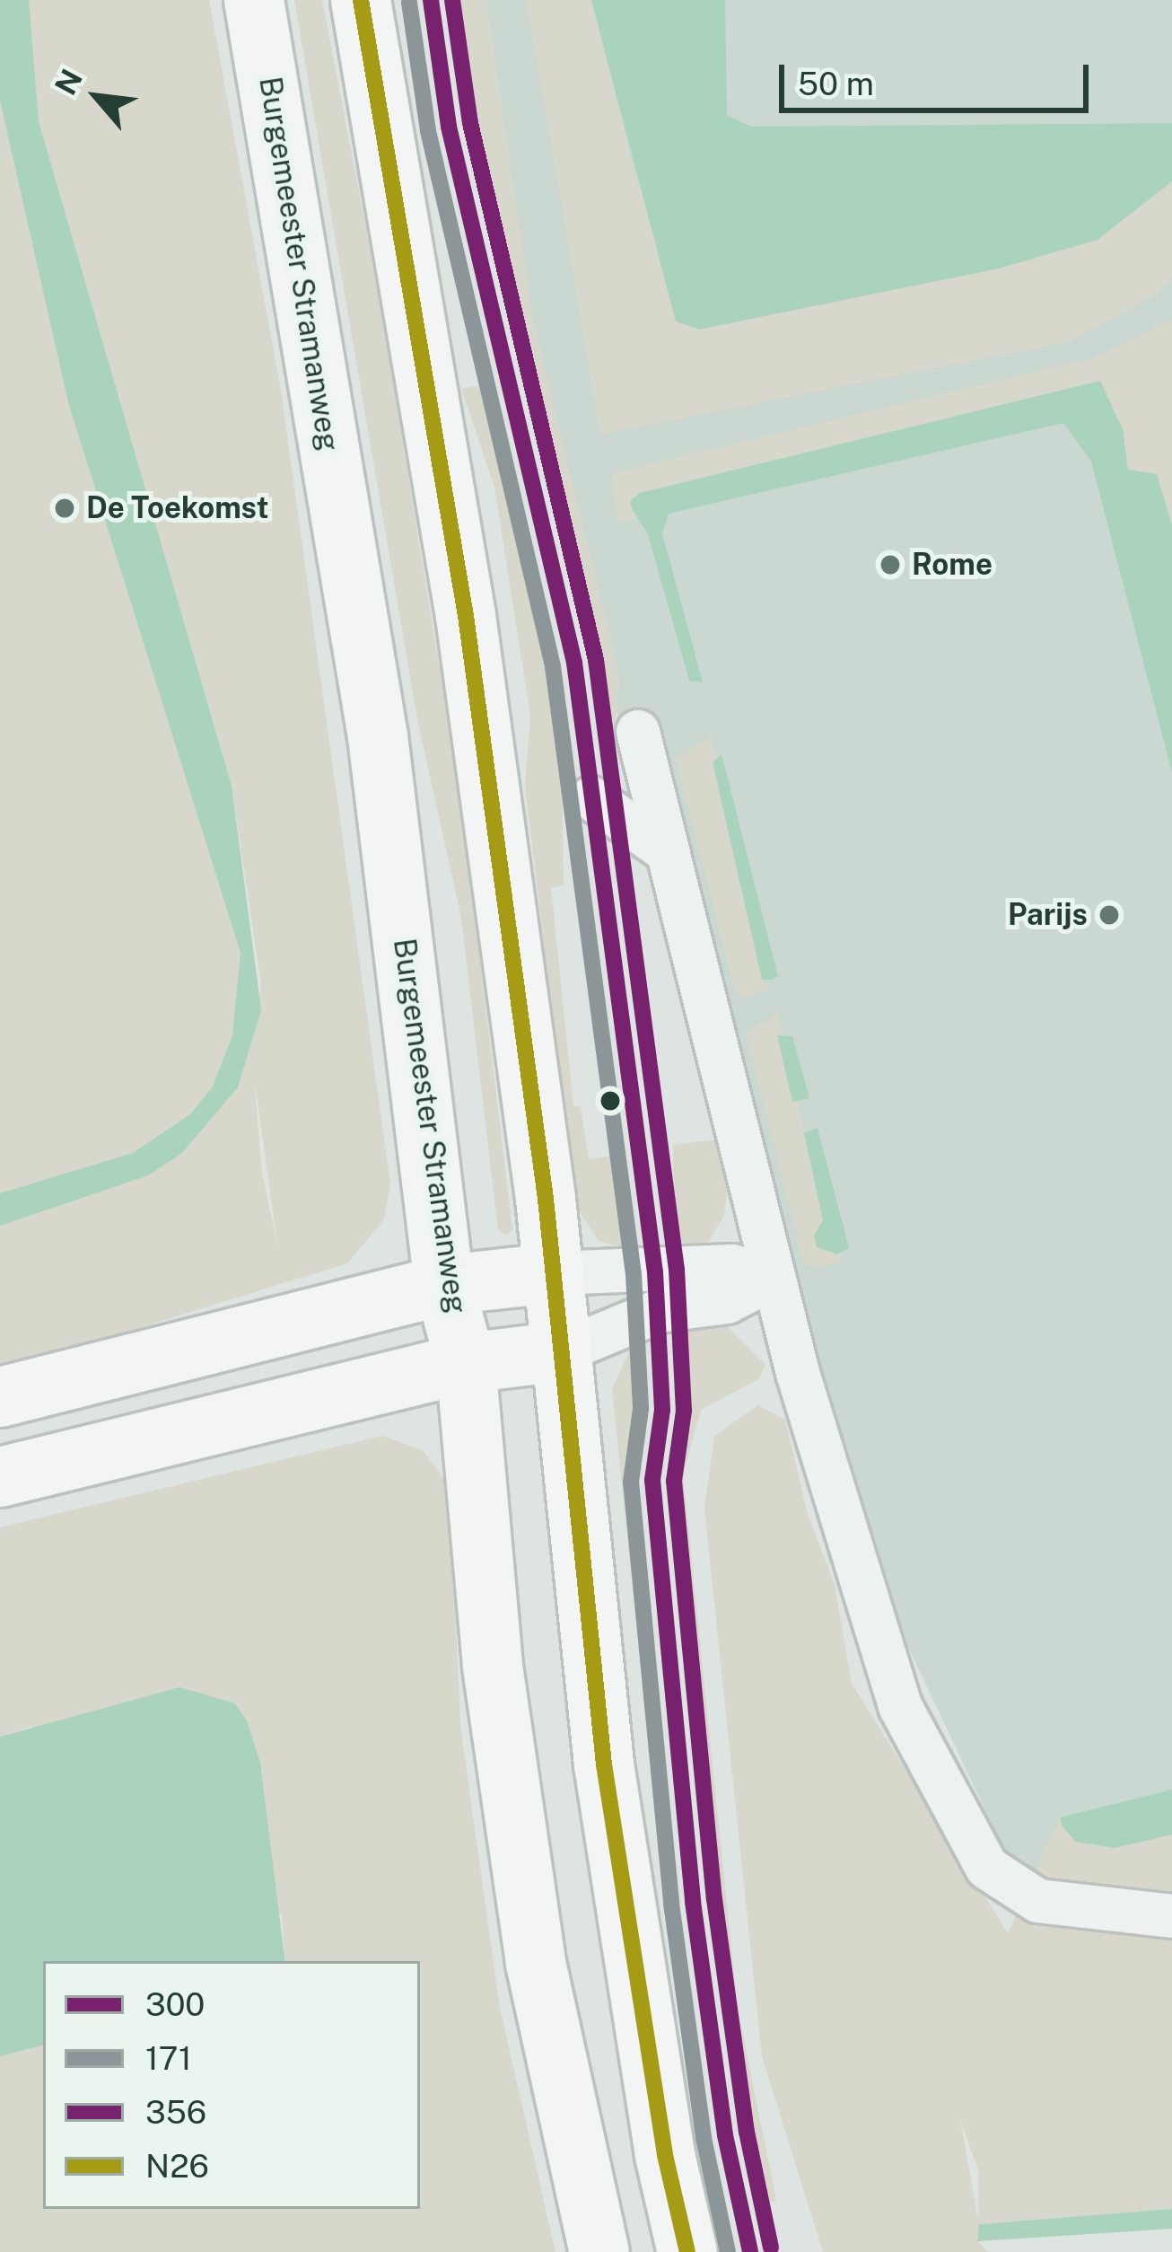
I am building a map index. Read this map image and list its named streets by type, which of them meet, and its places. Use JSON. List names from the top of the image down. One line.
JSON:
{"streets":{"main road":["Burgemeester Stramanweg"]},"places":["De Toekomst","Rome","Parijs"],"lines":["transit line 300","transit line 356","transit line N26","transit line 171"],"legend":["300","171","356","N26"],"scale_bar":"50 m","north":"top left"}
